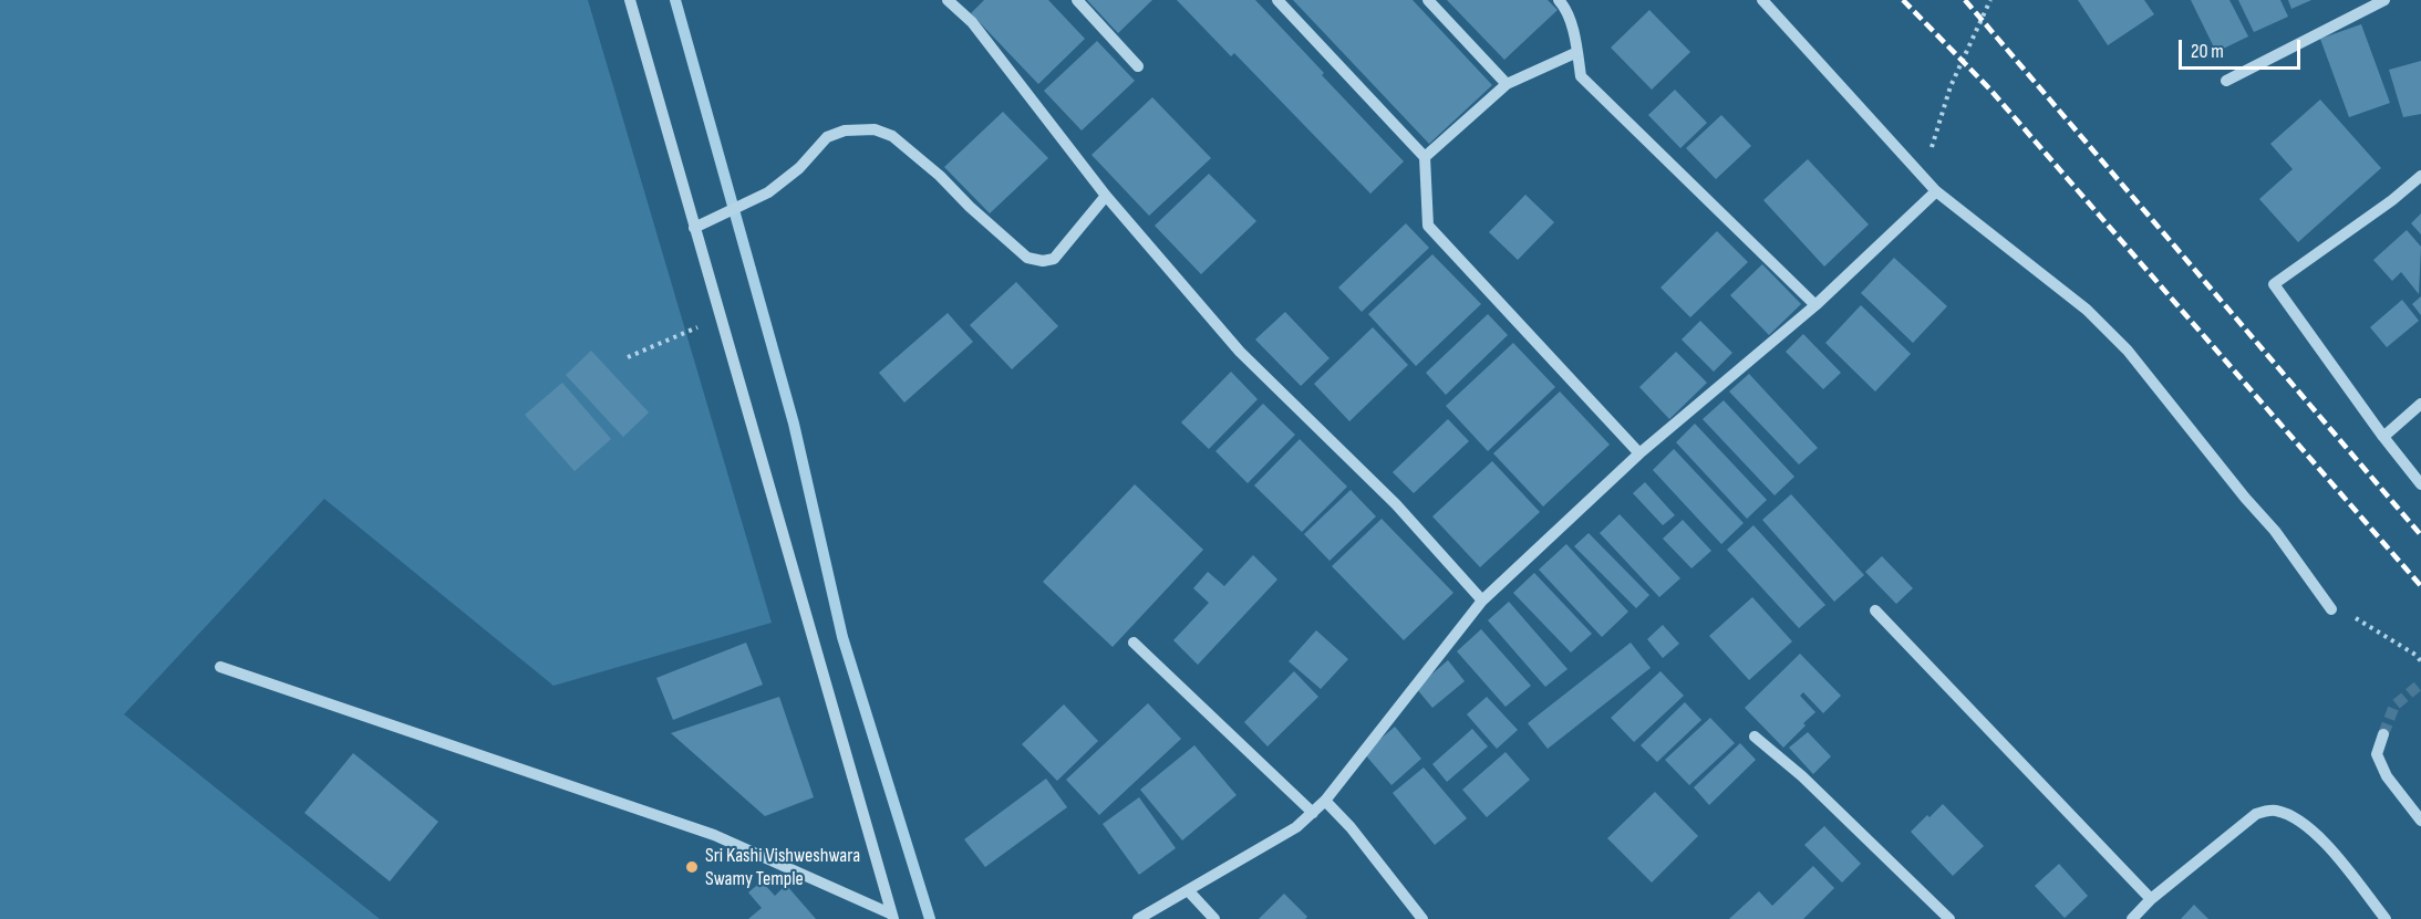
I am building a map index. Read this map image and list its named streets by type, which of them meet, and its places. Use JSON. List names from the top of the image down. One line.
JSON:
{"places":["Sri Kashi Vishweshwara Swamy Temple"],"scale_bar":"20 m"}
